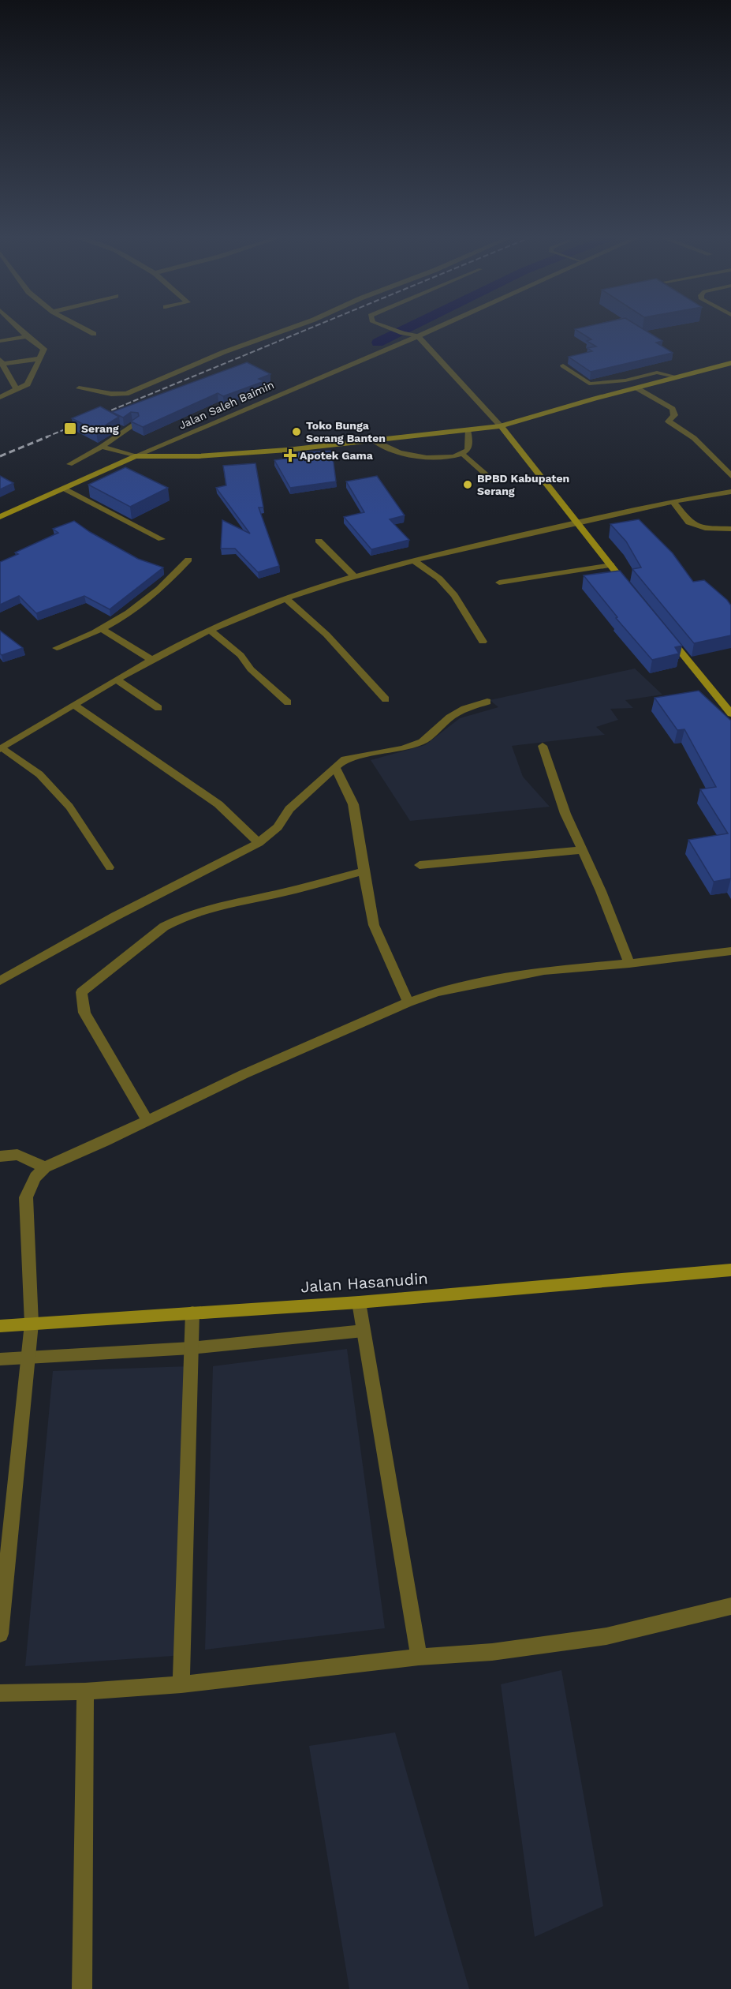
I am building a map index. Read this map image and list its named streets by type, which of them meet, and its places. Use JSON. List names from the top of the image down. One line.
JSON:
{"streets":{"main road":["Jalan Hasanudin"],"street":["Jalan Saleh Baimin"]},"places":{"transit":["Serang"],"other":["Toko Bunga Serang Banten","BPBD Kabupaten Serang"],"health":["Apotek Gama"]}}
